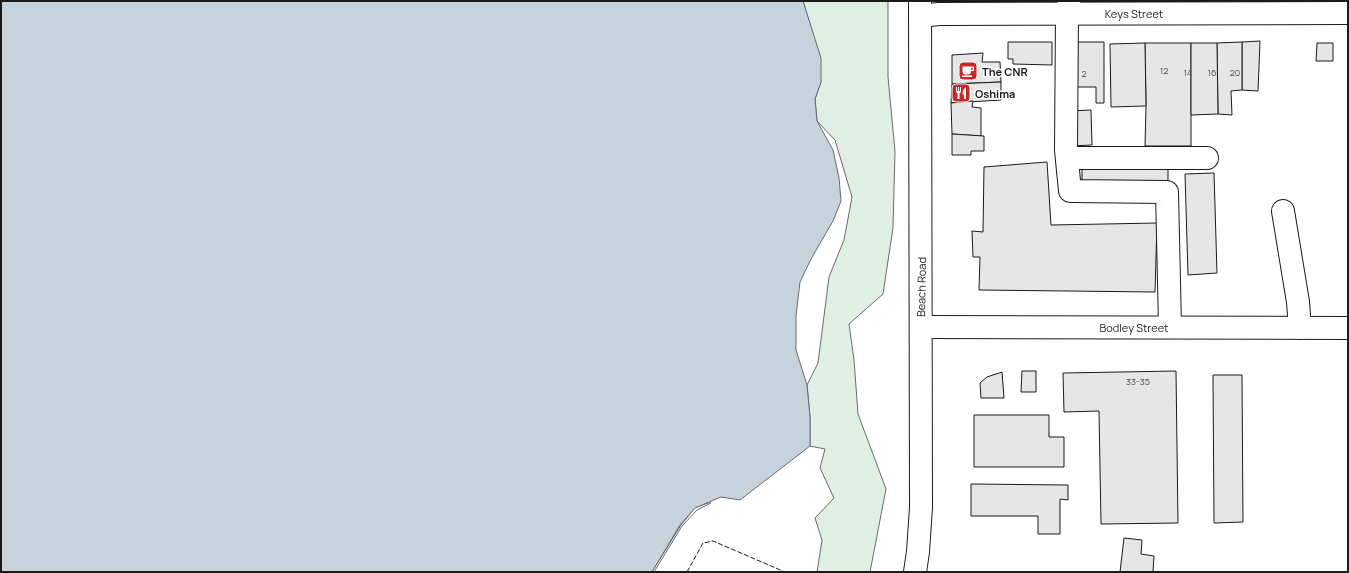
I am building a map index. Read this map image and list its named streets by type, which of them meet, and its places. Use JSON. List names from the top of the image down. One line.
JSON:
{"streets":{"street":["Keys Street","Beach Road","Bodley Street"]},"crossings":[["Keys Street","Beach Road"],["Beach Road","Bodley Street"]],"places":{"cafe":["The CNR"],"restaurant":["Oshima"]},"house_numbers":["12","14","16","20","2","33-35"]}
